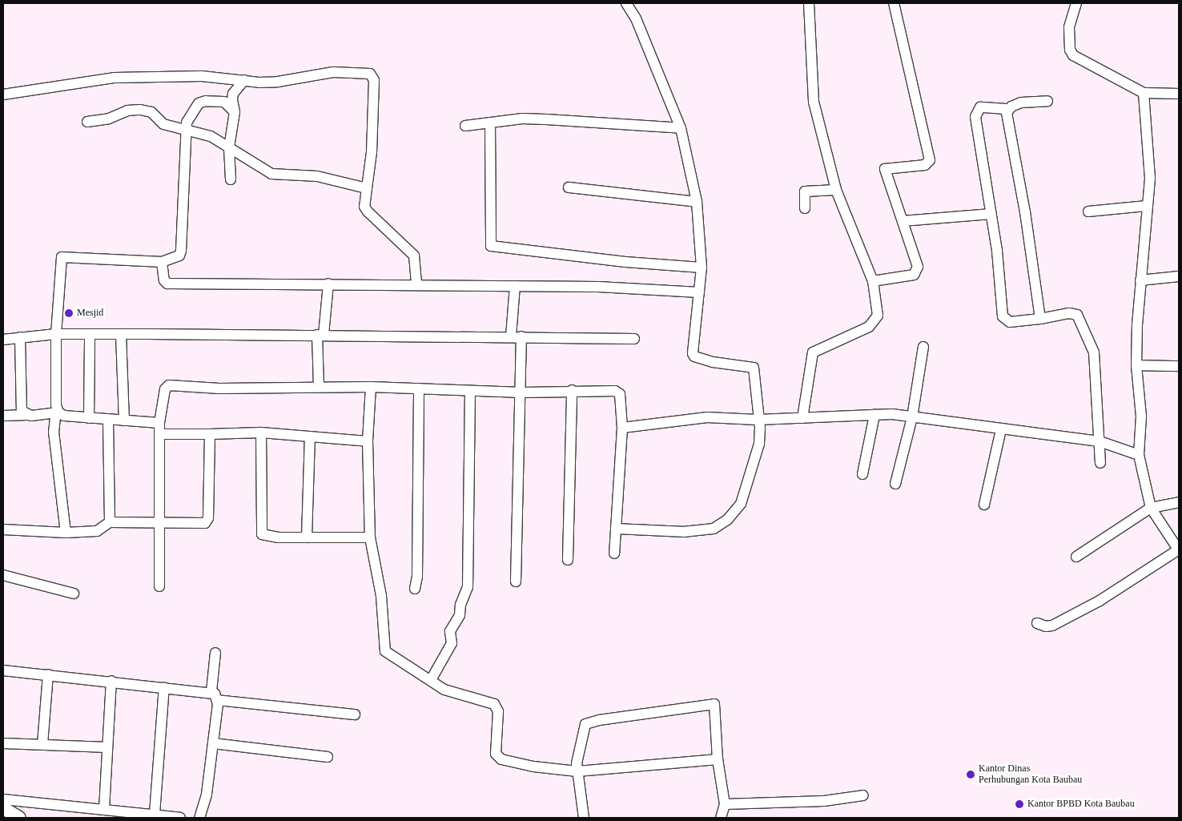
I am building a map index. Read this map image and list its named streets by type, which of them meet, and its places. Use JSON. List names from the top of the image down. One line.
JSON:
{"places":["Mesjid","Kantor Dinas Perhubungan Kota Baubau","Kantor BPBD Kota Baubau"]}
